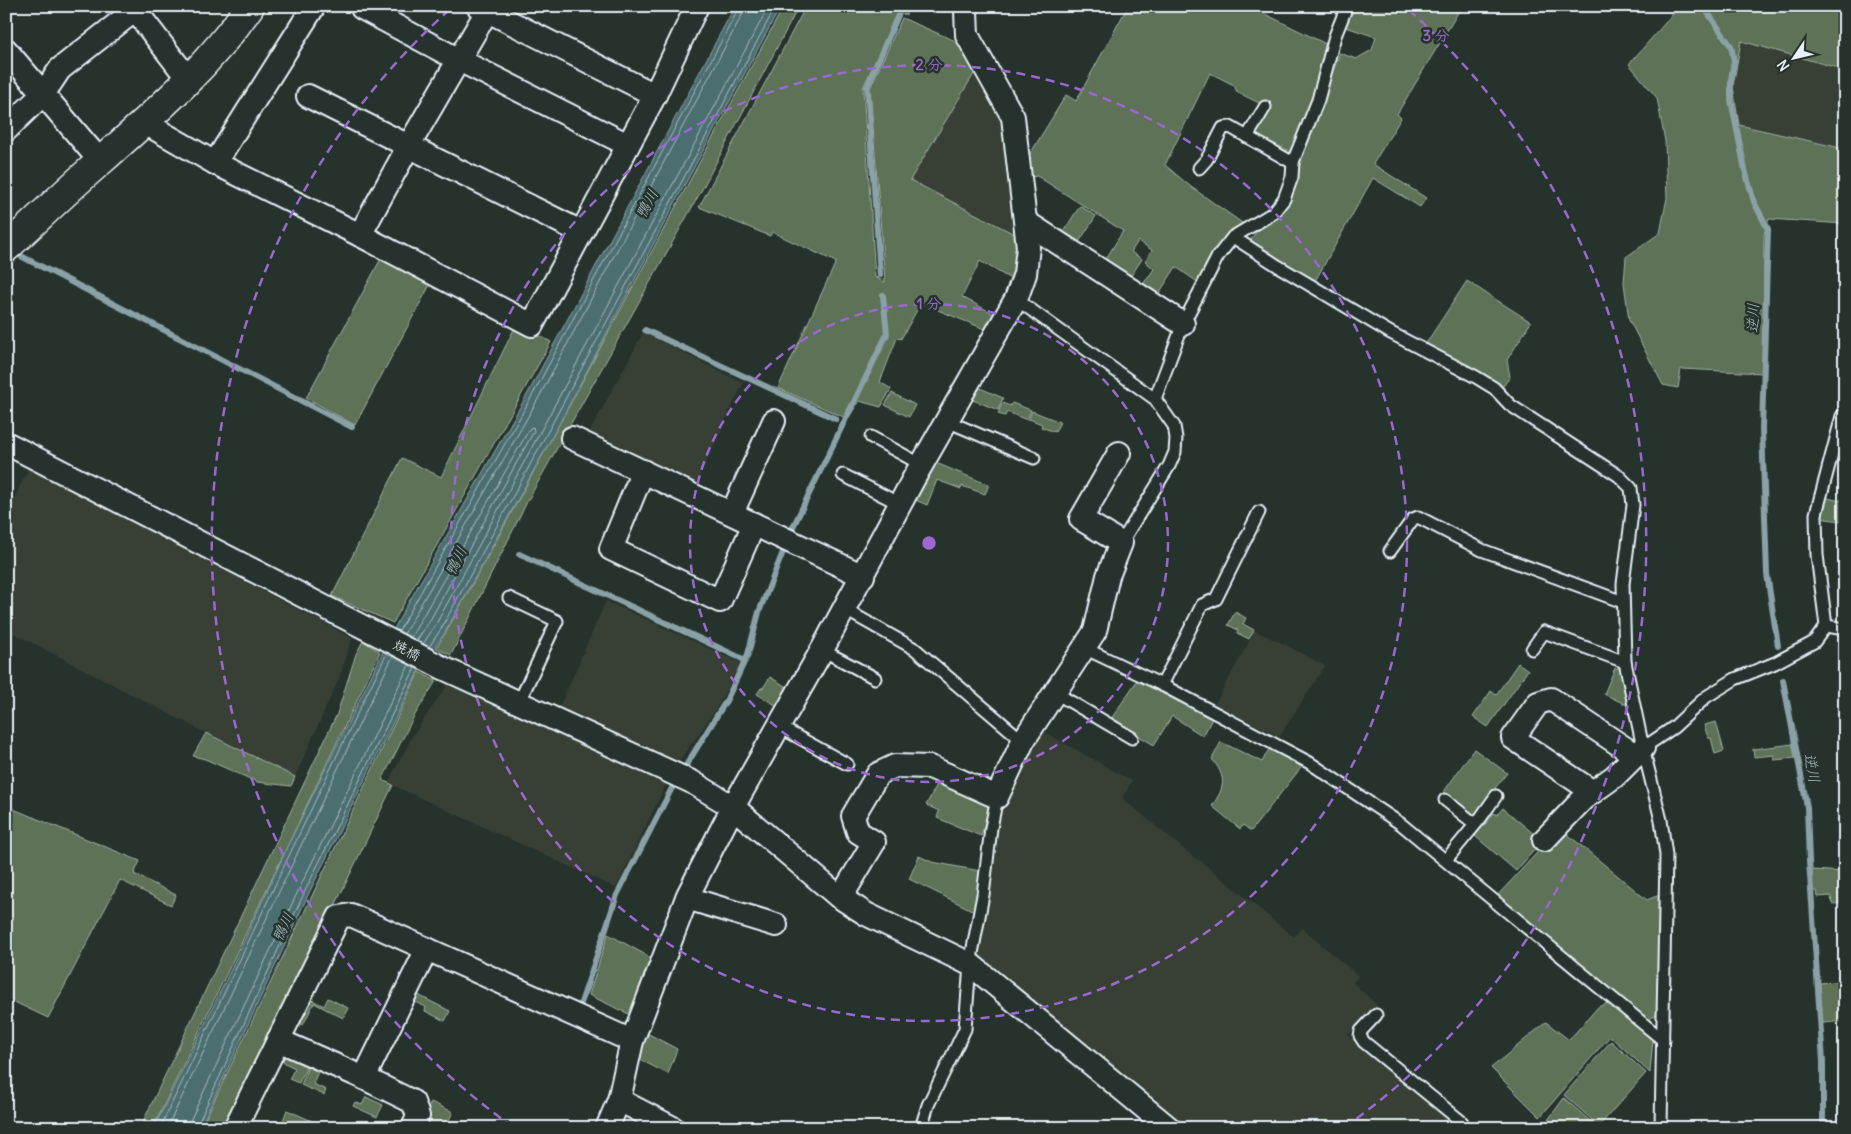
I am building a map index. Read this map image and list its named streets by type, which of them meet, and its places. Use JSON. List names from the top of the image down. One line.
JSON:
{"streets":{"street":["焼橋"]},"water":["鴨川","逆川"],"north":"bottom left","rings":["3 分","2 分","1 分"]}
